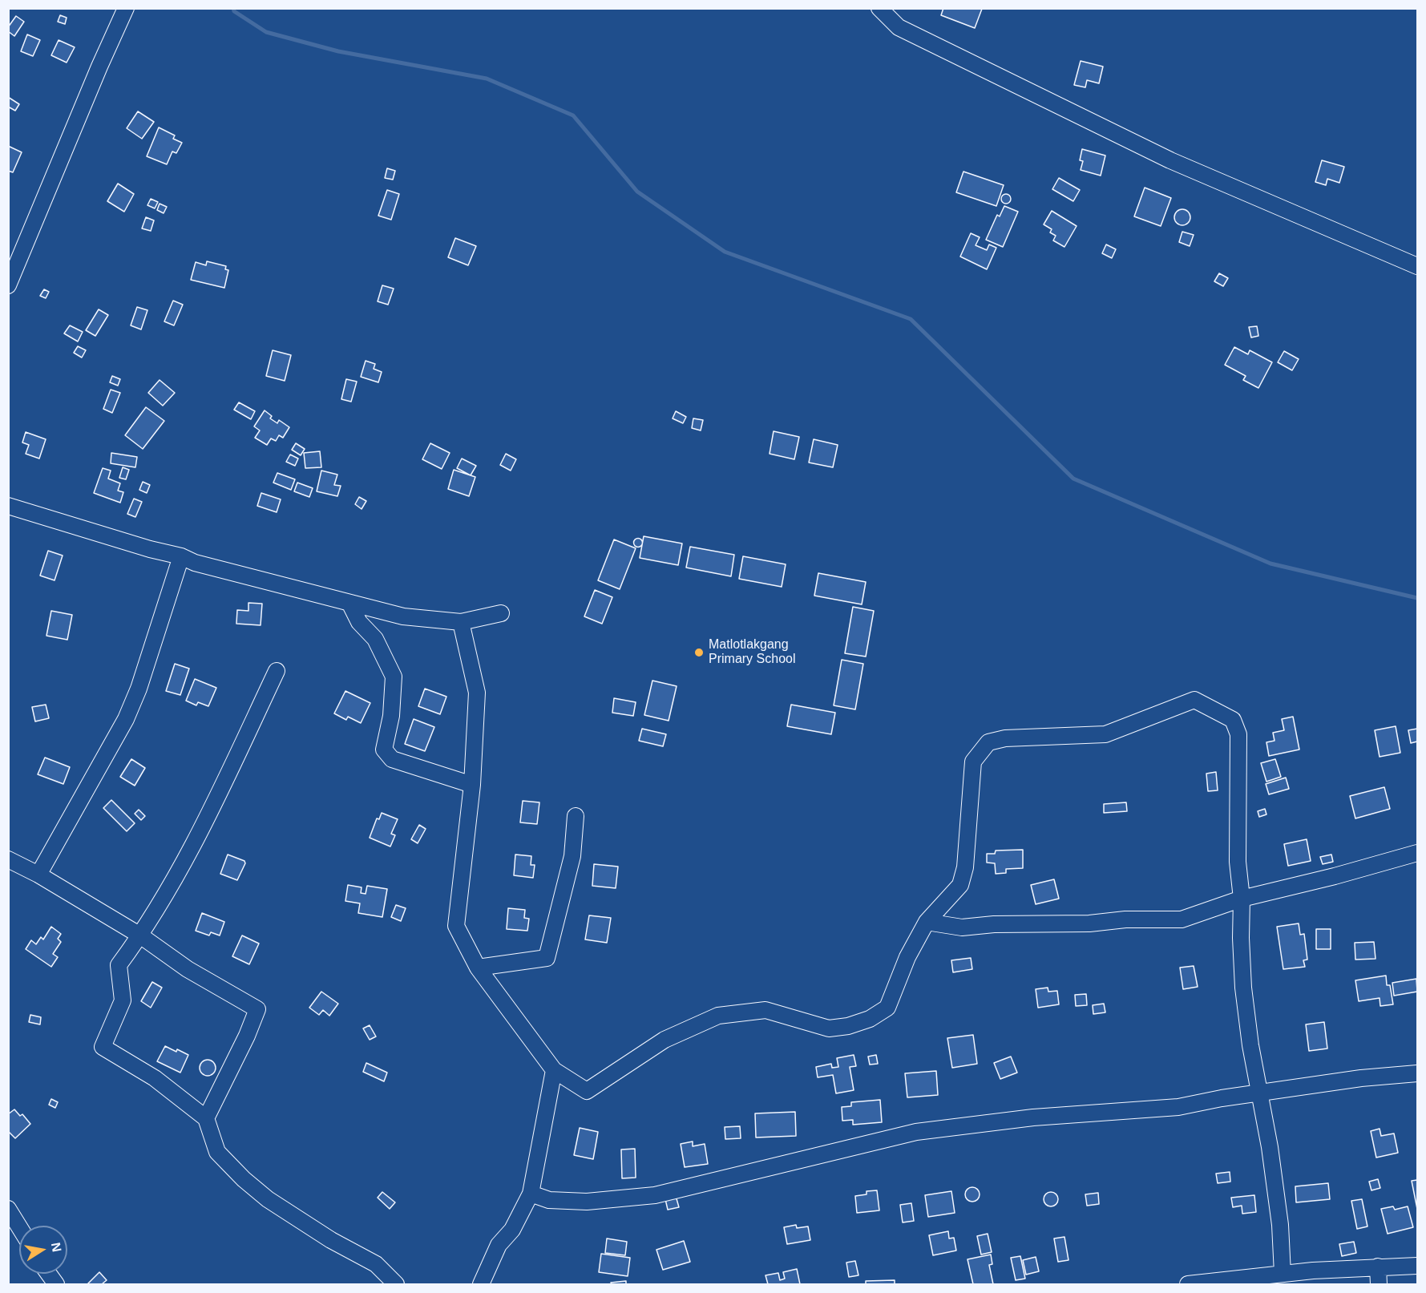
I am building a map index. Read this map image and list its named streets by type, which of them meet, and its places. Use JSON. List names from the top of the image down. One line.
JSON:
{"places":["Matlotlakgang Primary School"],"north":"right"}
